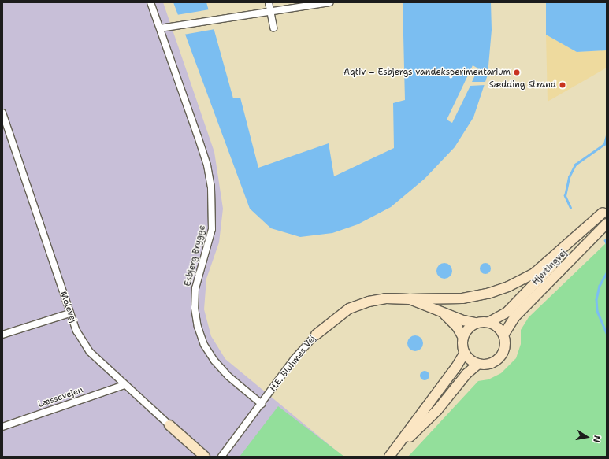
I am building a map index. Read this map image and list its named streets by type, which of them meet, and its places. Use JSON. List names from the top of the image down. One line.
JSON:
{"streets":{"main road":["Hjertingvej","Molevej","H.E. Bluhmes Vej"],"street":["Esbjerg Brygge","Læssevejen"]},"crossings":[["Esbjerg Brygge","H.E. Bluhmes Vej"],["Hjertingvej","H.E. Bluhmes Vej"],["Molevej","Læssevejen"]],"places":["Aqtiv – Esbjergs vandeksperimentarium","Sædding Strand"],"north":"right"}
